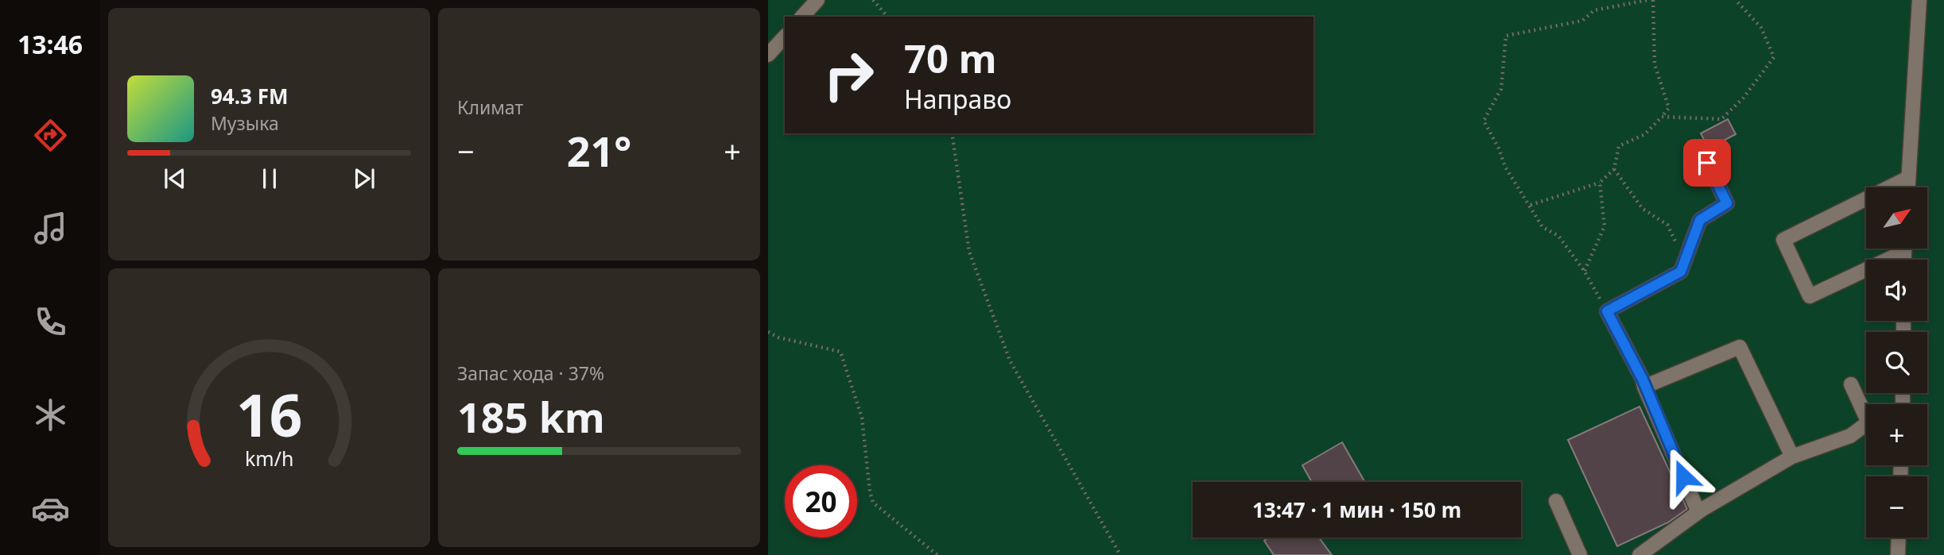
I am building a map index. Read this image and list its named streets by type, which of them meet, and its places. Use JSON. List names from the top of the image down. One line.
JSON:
{"north":"top right","page":{"tabs":"13:46","tile":["Климат",["Запас хода · 37%","185 km"]],"turn":["70 m","Направо"],"song":["94.3 FM","Музыка"],"heat":["−","21°","+"],"map_buttons":["+","−"],"limit":"20","trip":"13:47 · 1 мин · 150 m","gauge":["16","km/h"]}}
